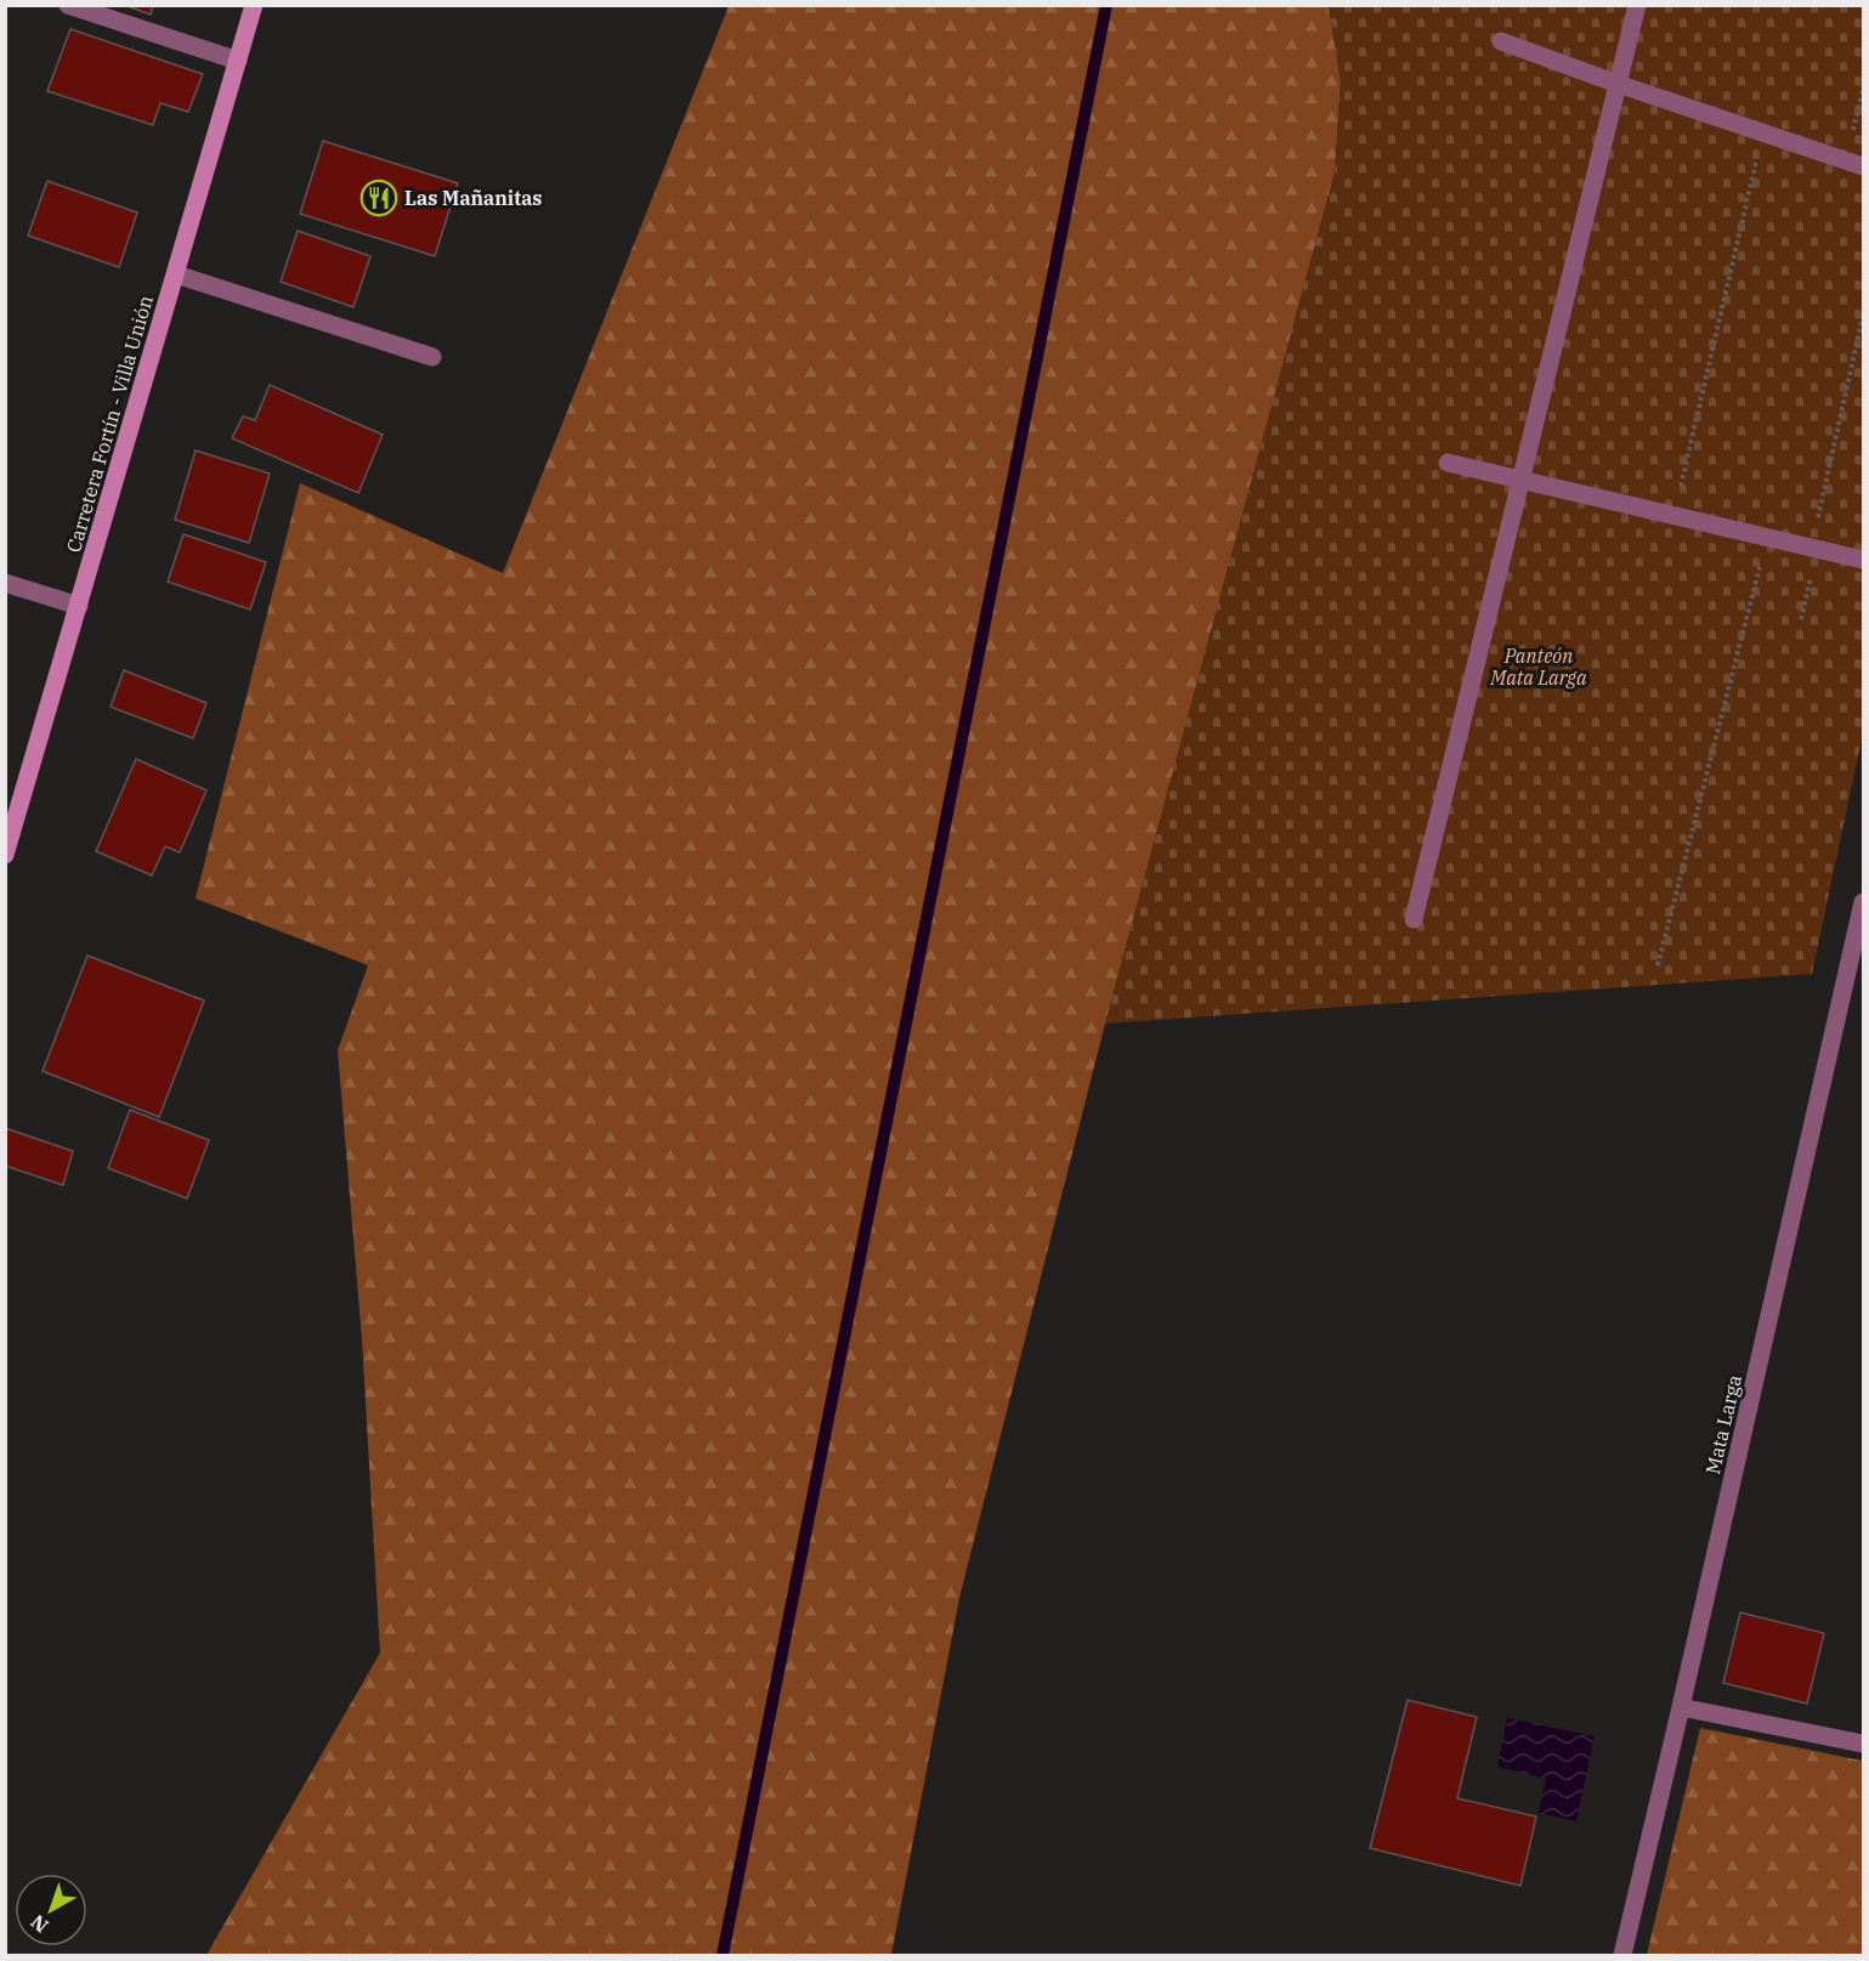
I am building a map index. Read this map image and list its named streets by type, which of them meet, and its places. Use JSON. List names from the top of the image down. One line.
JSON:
{"streets":{"main road":["Carretera Fortín - Villa Unión"],"street":["Mata Larga"]},"parks":["Panteón Mata Larga"],"places":{"restaurant":["Las Mañanitas"]},"north":"bottom left"}
